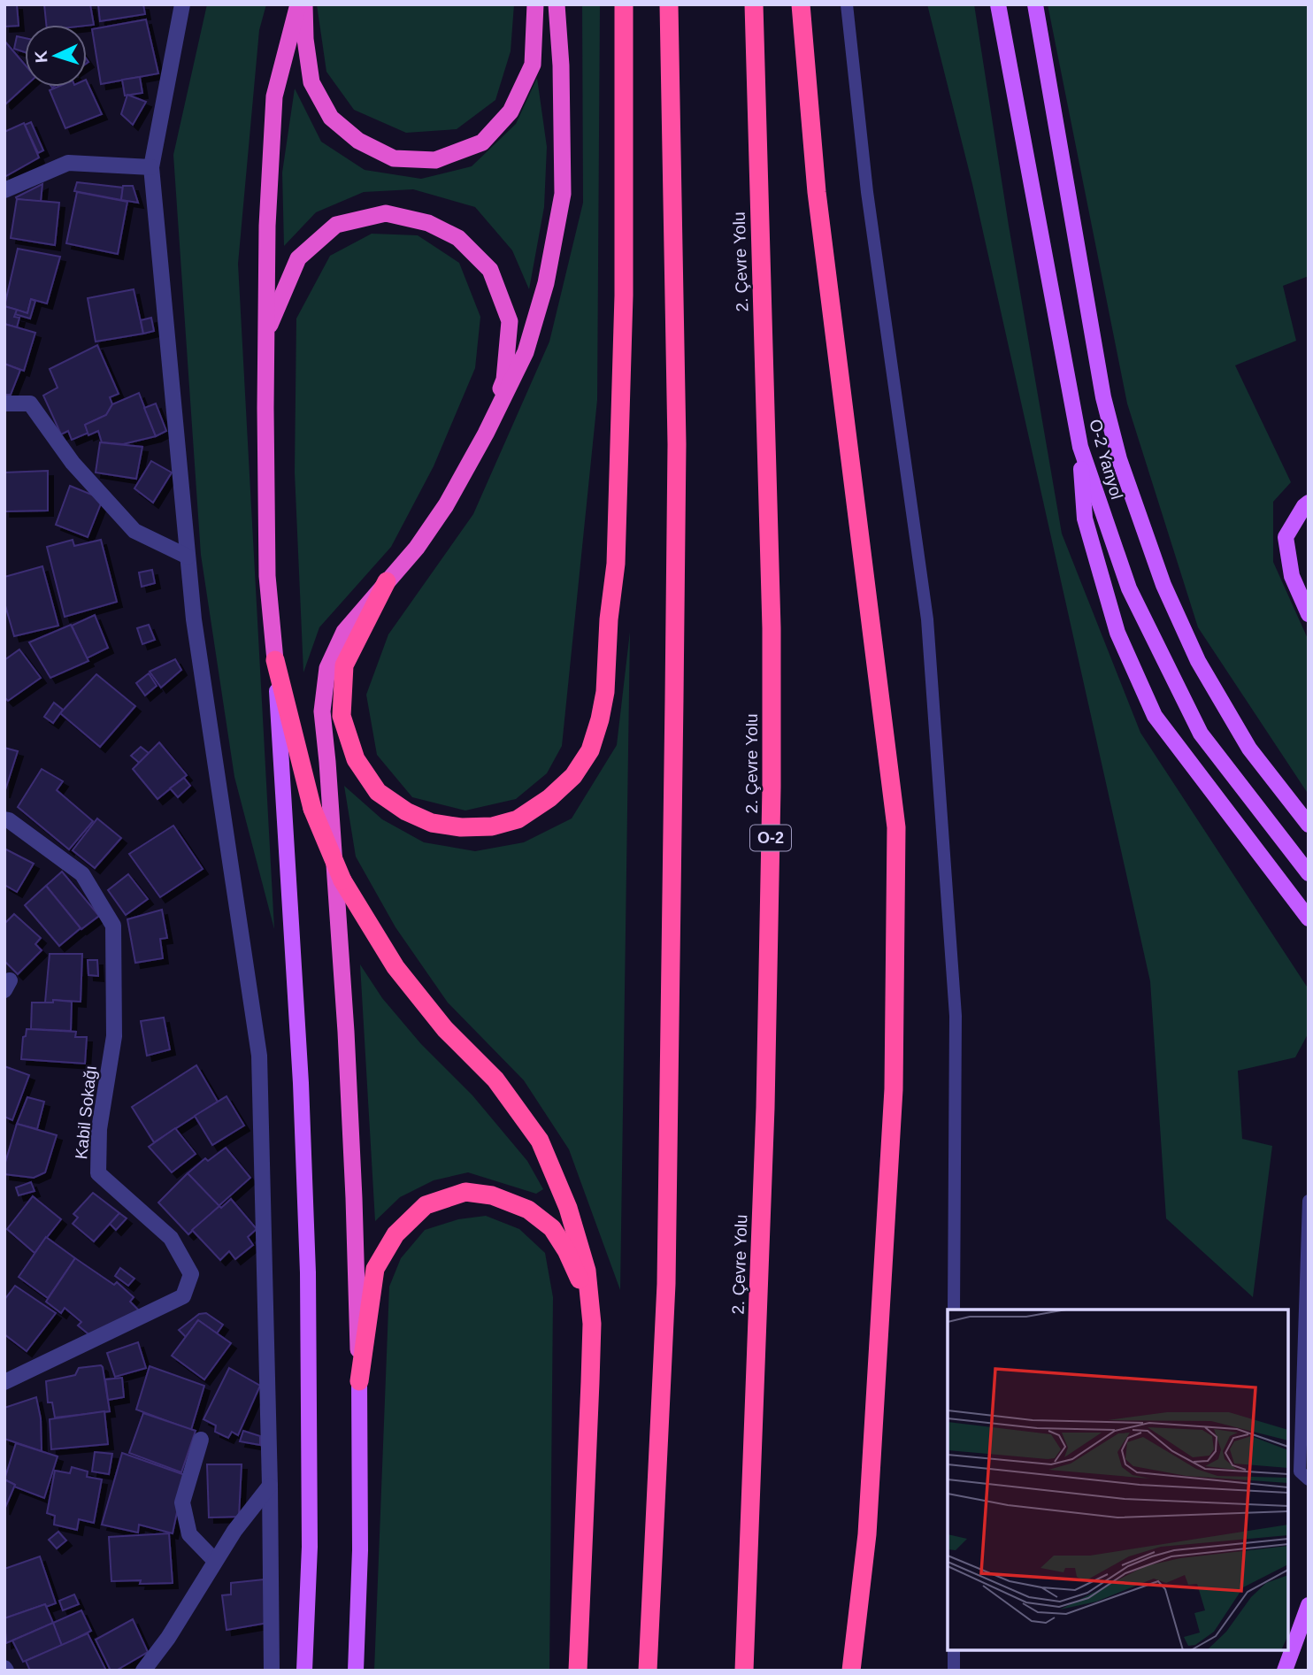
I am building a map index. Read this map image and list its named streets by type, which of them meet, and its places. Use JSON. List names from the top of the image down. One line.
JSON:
{"streets":{"highway":["2. Çevre Yolu","O-2"],"main road":["O-2 Yanyol"],"street":["Kabil Sokağı"]},"north":"left"}
